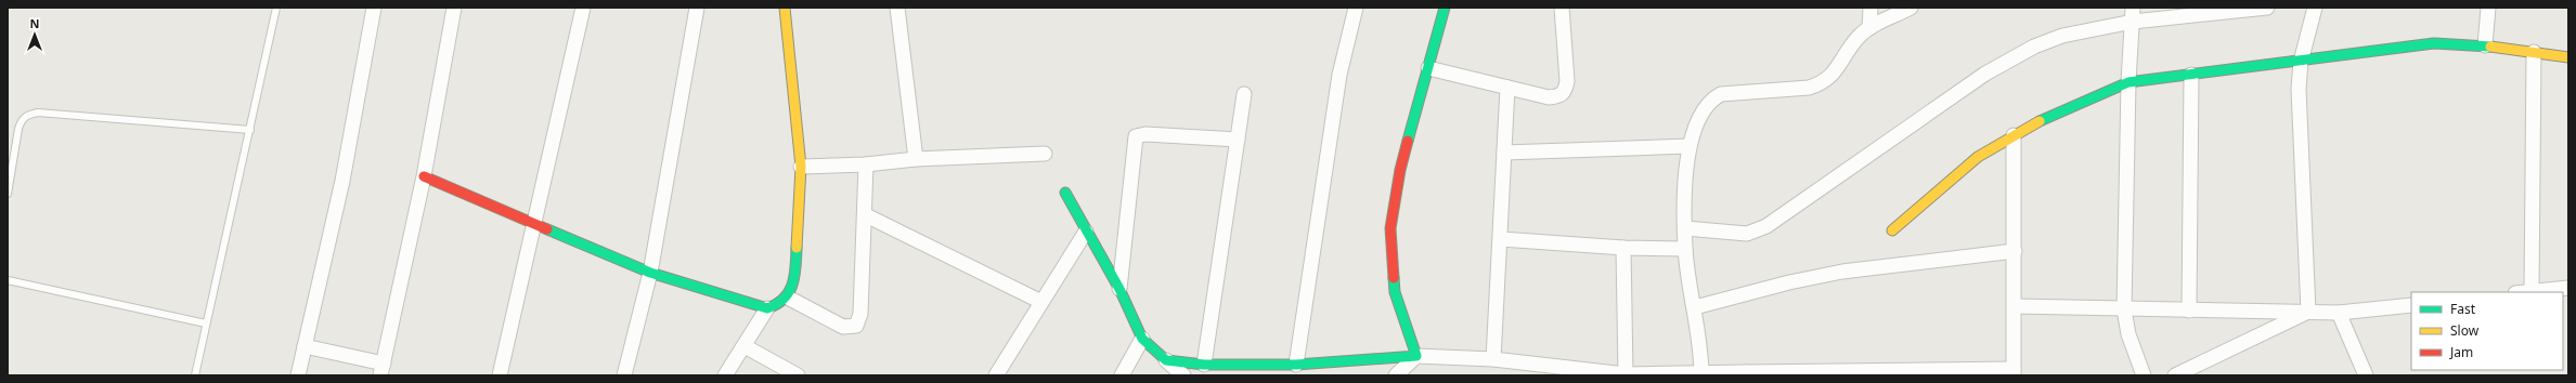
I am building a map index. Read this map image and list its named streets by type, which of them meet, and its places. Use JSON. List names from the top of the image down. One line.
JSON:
{"legend":["Fast","Slow","Jam"],"north":"top"}
